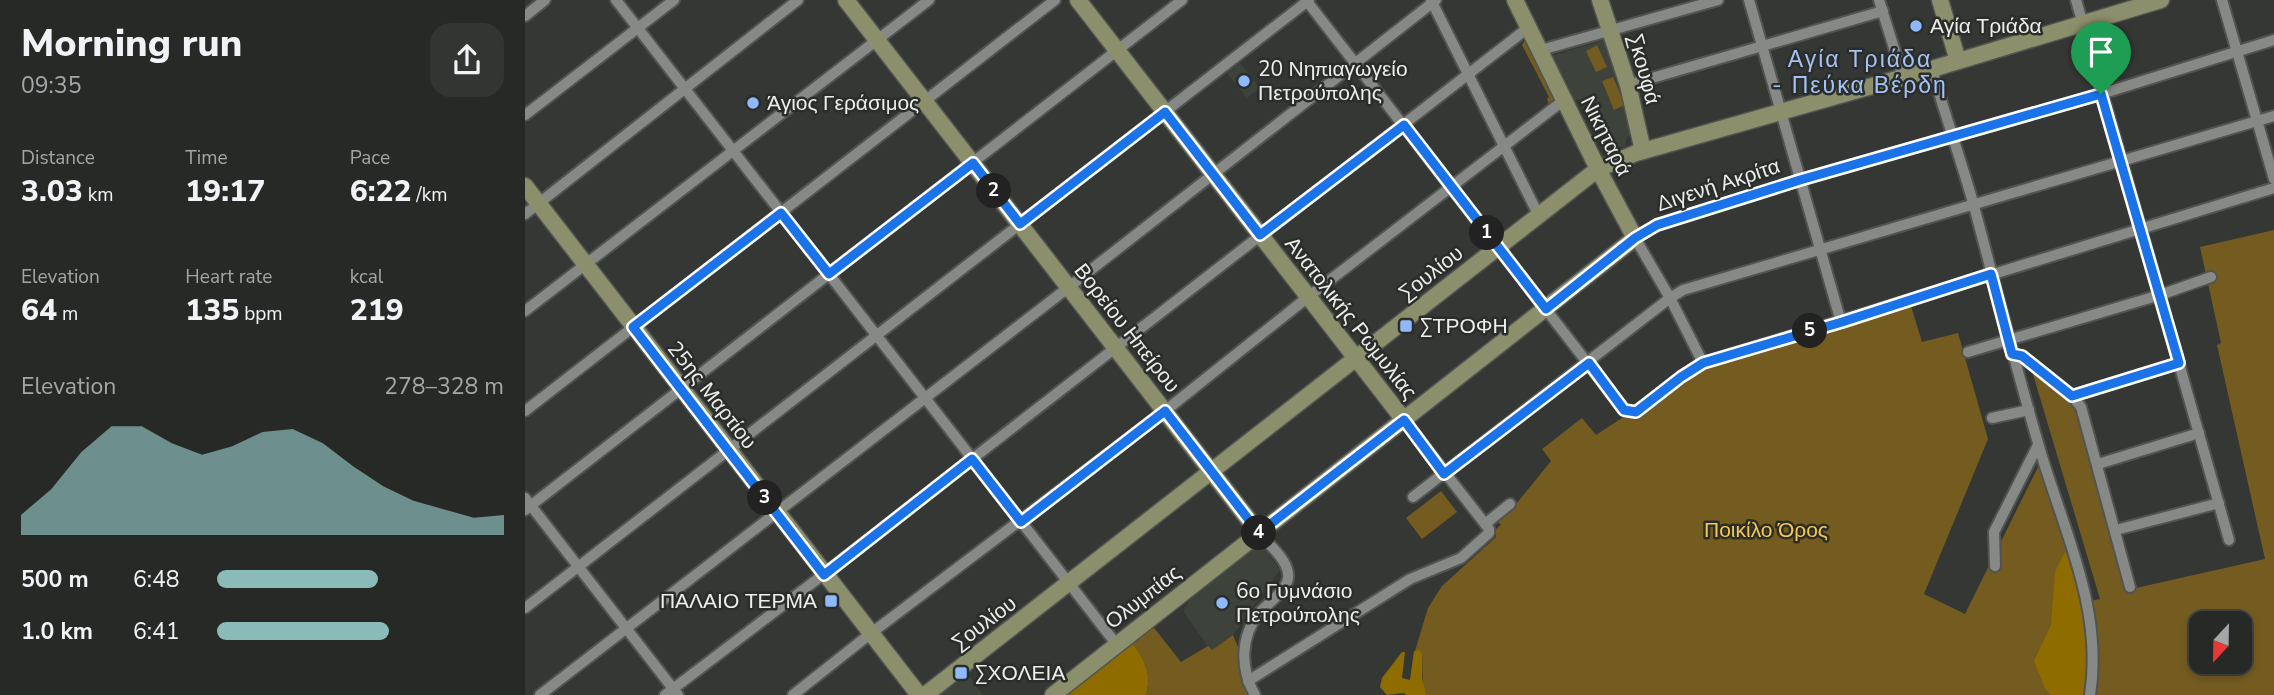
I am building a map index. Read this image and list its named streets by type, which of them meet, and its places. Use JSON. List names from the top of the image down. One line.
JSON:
{"streets":{"street":["Σκουφά","Νικηταρά","Διγενή Ακρίτα","Σουλίου","Ανατολικής Ρωμυλίας","Βορείου Ηπείρου","25ης Μαρτίου","Ολυμπίας"]},"crossings":[["Σκουφά","Σουλίου"],["Νικηταρά","Διγενή Ακρίτα"],["Νικηταρά","Σουλίου"],["Διγενή Ακρίτα","Ανατολικής Ρωμυλίας"],["Διγενή Ακρίτα","Βορείου Ηπείρου"],["Διγενή Ακρίτα","Ολυμπίας"],["Σουλίου","Ανατολικής Ρωμυλίας"],["Σουλίου","Βορείου Ηπείρου"],["Σουλίου","25ης Μαρτίου"],["Βορείου Ηπείρου","Ολυμπίας"]],"districts":["Αγία Τριάδα - Πεύκα Βέρδη"],"parks":["Ποικίλο Όρος"],"places":{"other":["Αγία Τριάδα","20 Νηπιαγωγείο Πετρούπολης","Άγιος Γεράσιμος","6ο Γυμνάσιο Πετρούπολης"],"transit":["ΣΤΡΟΦΗ","ΠΑΛΑΙΟ ΤΕΡΜΑ","ΣΧΟΛΕΙΑ"]},"north":"bottom","page":{"heading":["Morning run","09:35"],"stats":[["Distance","3.03 km"],["Time","19:17"],["Pace","6:22 /km"],["Elevation","64 m"],["Heart rate","135 bpm"],["kcal","219"]],"pins":["2","1","5","3","4"],"chart":["Elevation","278–328 m"],"list":[{"name":"500 m","note":"6:48"},{"name":"1.0 km","note":"6:41"}]}}
